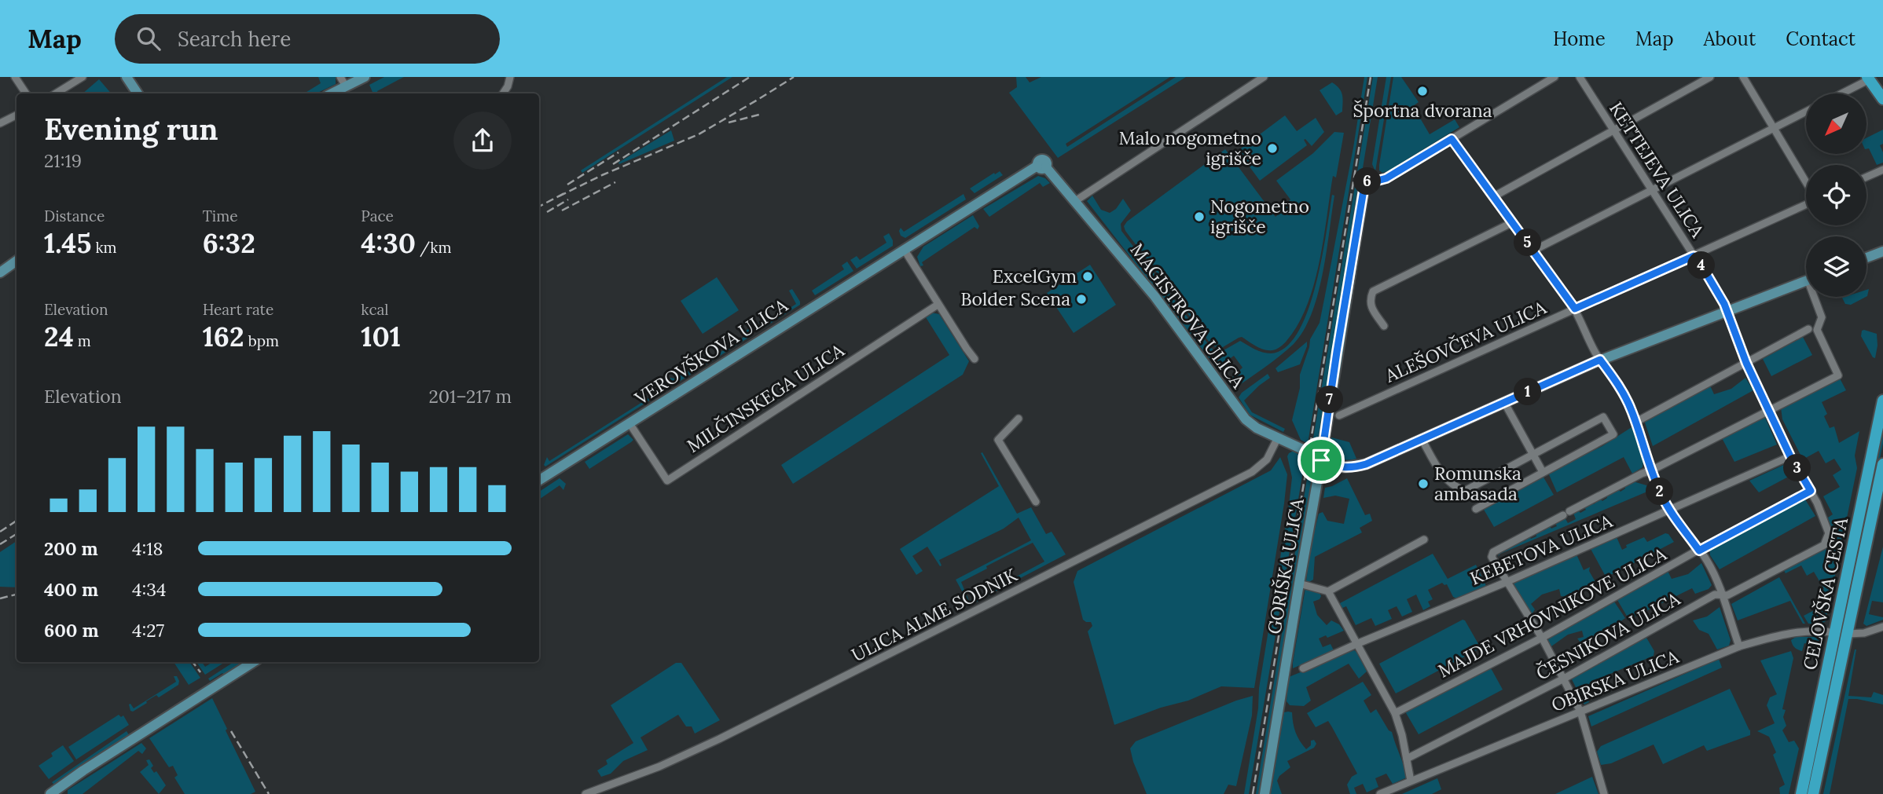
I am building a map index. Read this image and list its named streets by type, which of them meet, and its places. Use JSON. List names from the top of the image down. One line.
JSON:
{"streets":{"main road":["CELOVŠKA CESTA"],"street":["KETTEJEVA ULICA","MAGISTROVA ULICA","ALEŠOVČEVA ULICA","VEROVŠKOVA ULICA","MILČINSKEGA ULICA","KEBETOVA ULICA","GORIŠKA ULICA","MAJDE VRHOVNIKOVE ULICA","ULICA ALME SODNIK","ČESNIKOVA ULICA","OBIRSKA ULICA"]},"crossings":[["KETTEJEVA ULICA","MAGISTROVA ULICA"],["KETTEJEVA ULICA","ALEŠOVČEVA ULICA"],["KETTEJEVA ULICA","KEBETOVA ULICA"],["KETTEJEVA ULICA","MAJDE VRHOVNIKOVE ULICA"],["KETTEJEVA ULICA","ČESNIKOVA ULICA"],["MAGISTROVA ULICA","VEROVŠKOVA ULICA"],["MAGISTROVA ULICA","GORIŠKA ULICA"],["MAGISTROVA ULICA","ULICA ALME SODNIK"],["VEROVŠKOVA ULICA","MILČINSKEGA ULICA"],["CELOVŠKA CESTA","OBIRSKA ULICA"]],"places":["Športna dvorana","Malo nogometno igrišče","Nogometno igrišče","ExcelGym","Bolder Scena","Romunska ambasada"],"north":"bottom left","page":{"header":"Map","search":"Search here","nav":["Home","Map","About","Contact"],"heading":["Evening run","21:19"],"pins":["6","5","4","1","7","3","2"],"stats":[["Distance","1.45 km"],["Time","6:32"],["Pace","4:30 /km"],["Elevation","24 m"],["Heart rate","162 bpm"],["kcal","101"]],"chart":["Elevation","201–217 m"],"list":[{"name":"200 m","note":"4:18"},{"name":"400 m","note":"4:34"},{"name":"600 m","note":"4:27"}]}}
